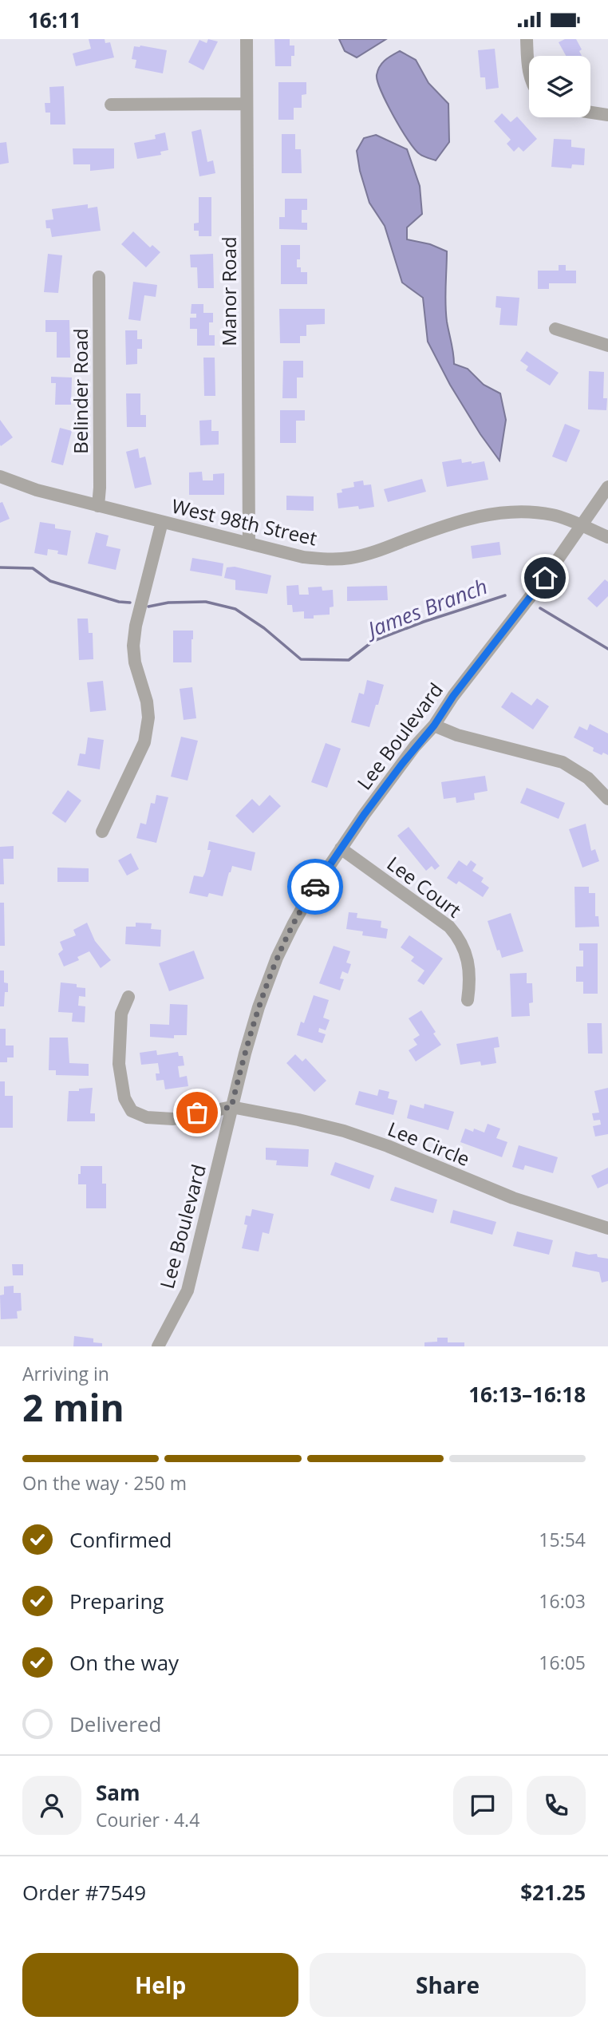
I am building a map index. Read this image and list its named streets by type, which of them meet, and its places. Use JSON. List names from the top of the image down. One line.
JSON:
{"streets":{"street":["Manor Road","Belinder Road","West 98th Street","Lee Boulevard","Lee Court","Lee Circle"]},"crossings":[["Manor Road","West 98th Street"],["Belinder Road","West 98th Street"],["West 98th Street","Lee Boulevard"],["Lee Boulevard","Lee Court"],["Lee Boulevard","Lee Circle"]],"water":["James Branch"],"page":{"status":"16:11","heading":["2 min","Arriving in","16:13–16:18"],"panel":["Sam","Courier · 4.4","Order #7549","$21.25"],"bar":"On the way · 250 m","list":[["Confirmed","15:54"],["Preparing","16:03"],["On the way","16:05"],"Delivered"],"buttons":["Help","Share"]}}
